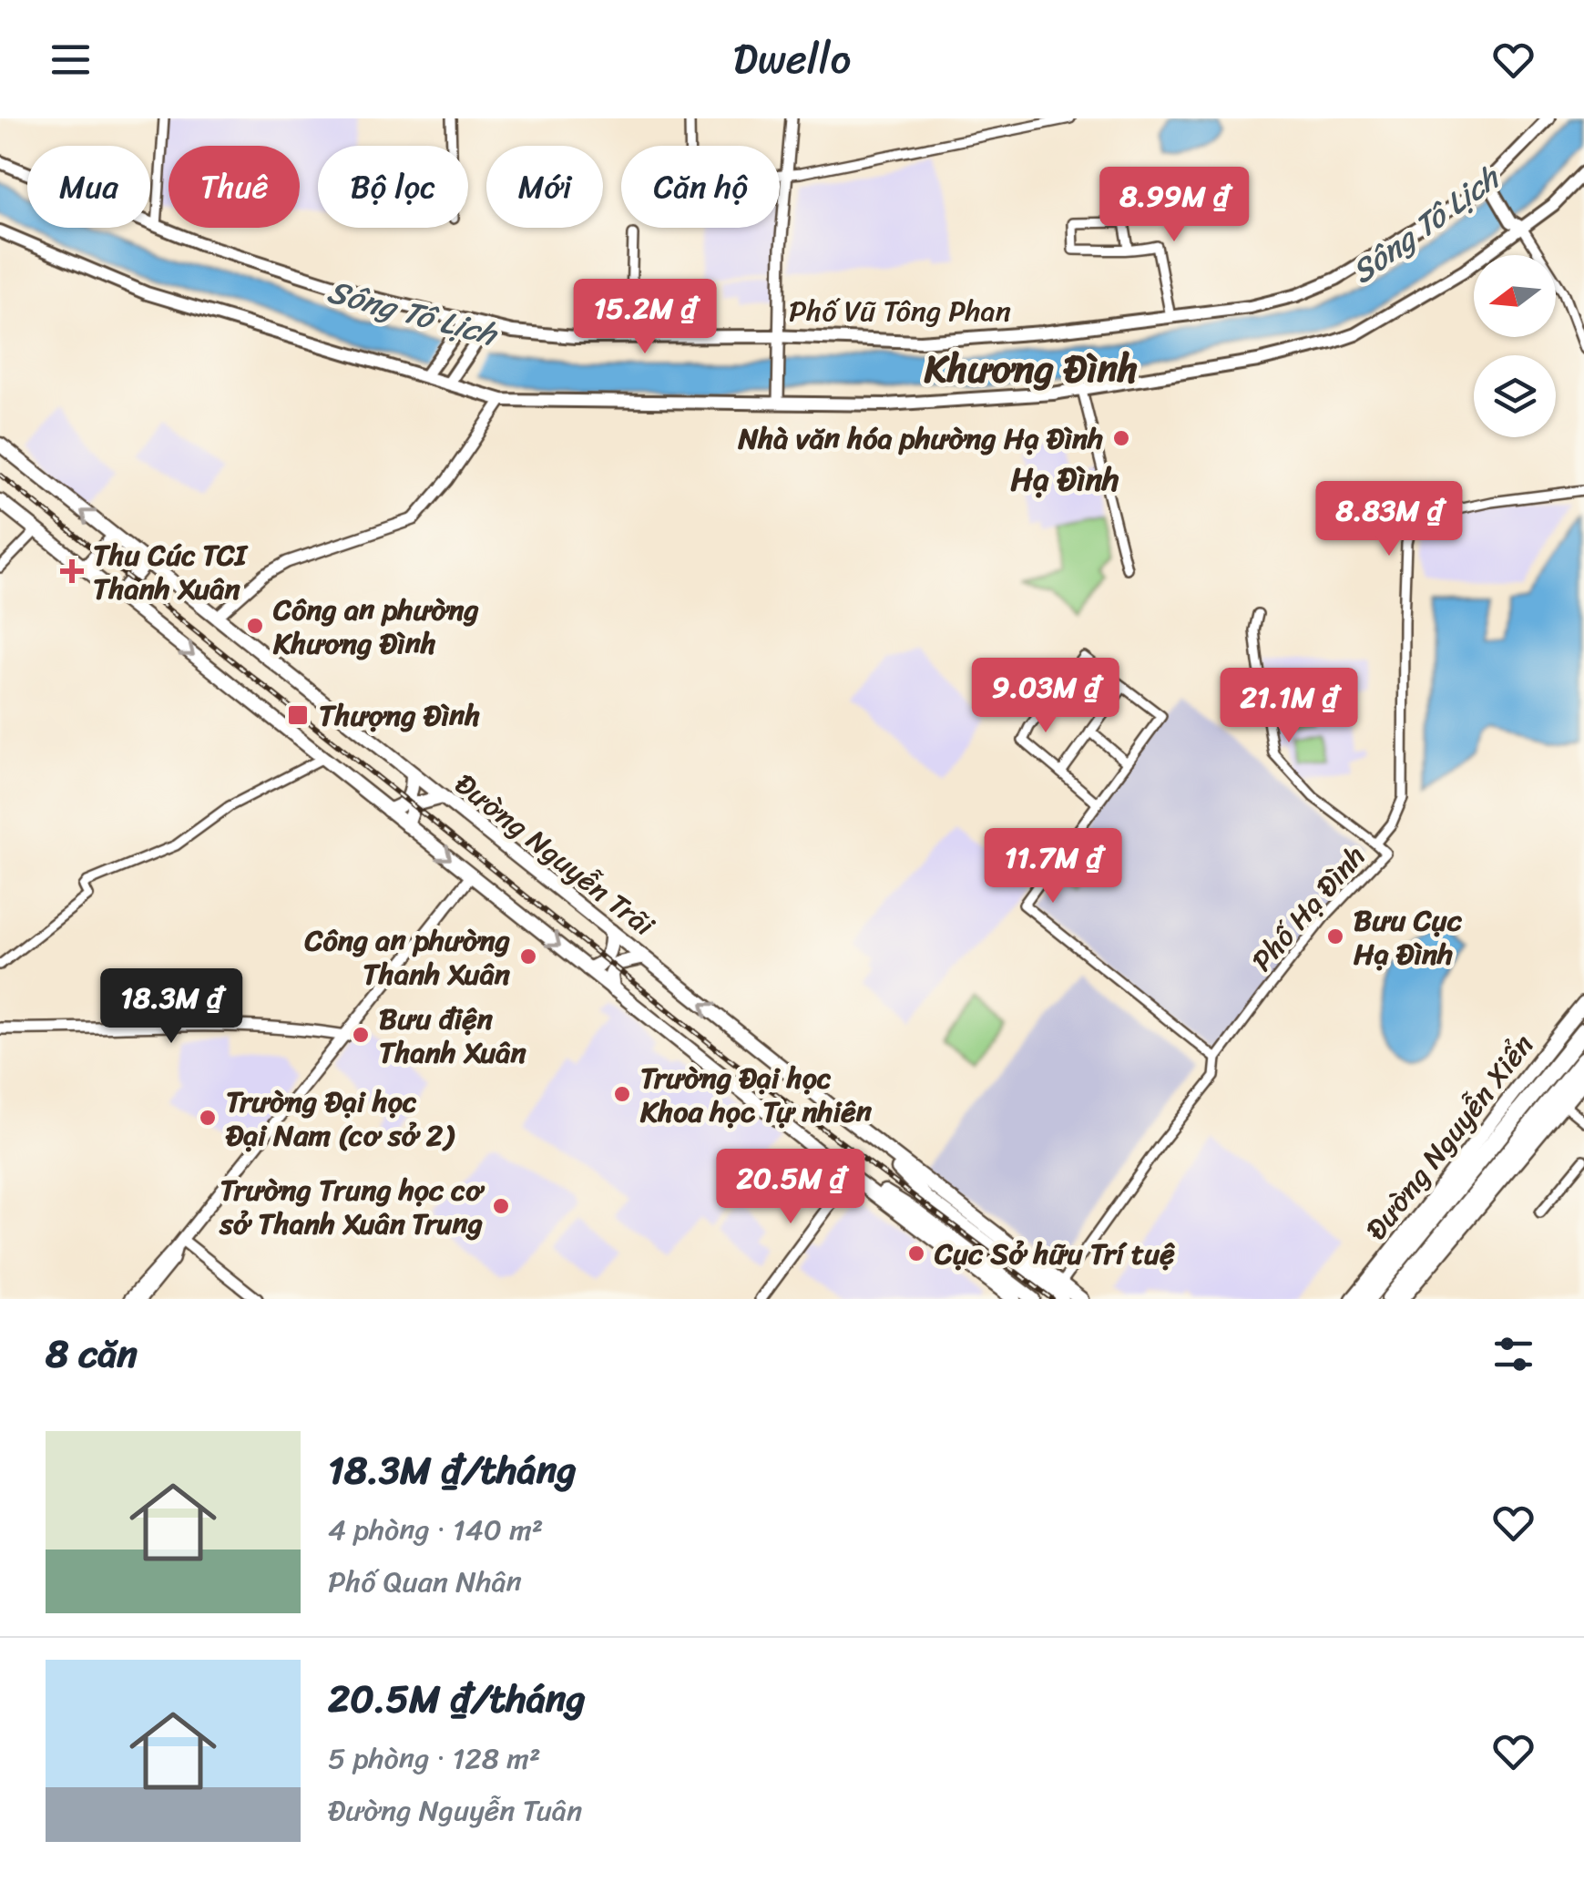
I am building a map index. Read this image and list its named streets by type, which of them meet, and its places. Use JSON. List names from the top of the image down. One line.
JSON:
{"streets":{"main road":["Phố Vũ Tông Phan","Đường Nguyễn Trãi","Đường Nguyễn Xiển"],"street":["Phố Hạ Đình"]},"crossings":[["Đường Nguyễn Trãi","Phố Hạ Đình"]],"districts":["Khương Đình","Hạ Đình"],"water":["Sông Tô Lịch"],"places":{"other":["Nhà văn hóa phường Hạ Đình","Công an phường Khương Đình","Bưu Cục Hạ Đình","Công an phường Thanh Xuân","Bưu điện Thanh Xuân","Trường Đại học Khoa học Tự nhiên","Trường Đại học Đại Nam (cơ sở 2)","Trường Trung học cơ sở Thanh Xuân Trung","Cục Sở hữu Trí tuệ"],"health":["Thu Cúc TCI Thanh Xuân"],"transit":["Thượng Đình"]},"north":"left","page":{"header":"Dwello","chip":["Mua","Thuê","Bộ lọc","Mới","Căn hộ"],"price":["8.99M ₫","15.2M ₫","8.83M ₫","9.03M ₫","21.1M ₫","11.7M ₫","18.3M ₫","20.5M ₫"],"heading":"8 căn","list":[{"name":"18.3M ₫/tháng","note":"4 phòng · 140 m² · Phố Quan Nhân"},{"name":"20.5M ₫/tháng","note":"5 phòng · 128 m² · Đường Nguyễn Tuân"}]}}
